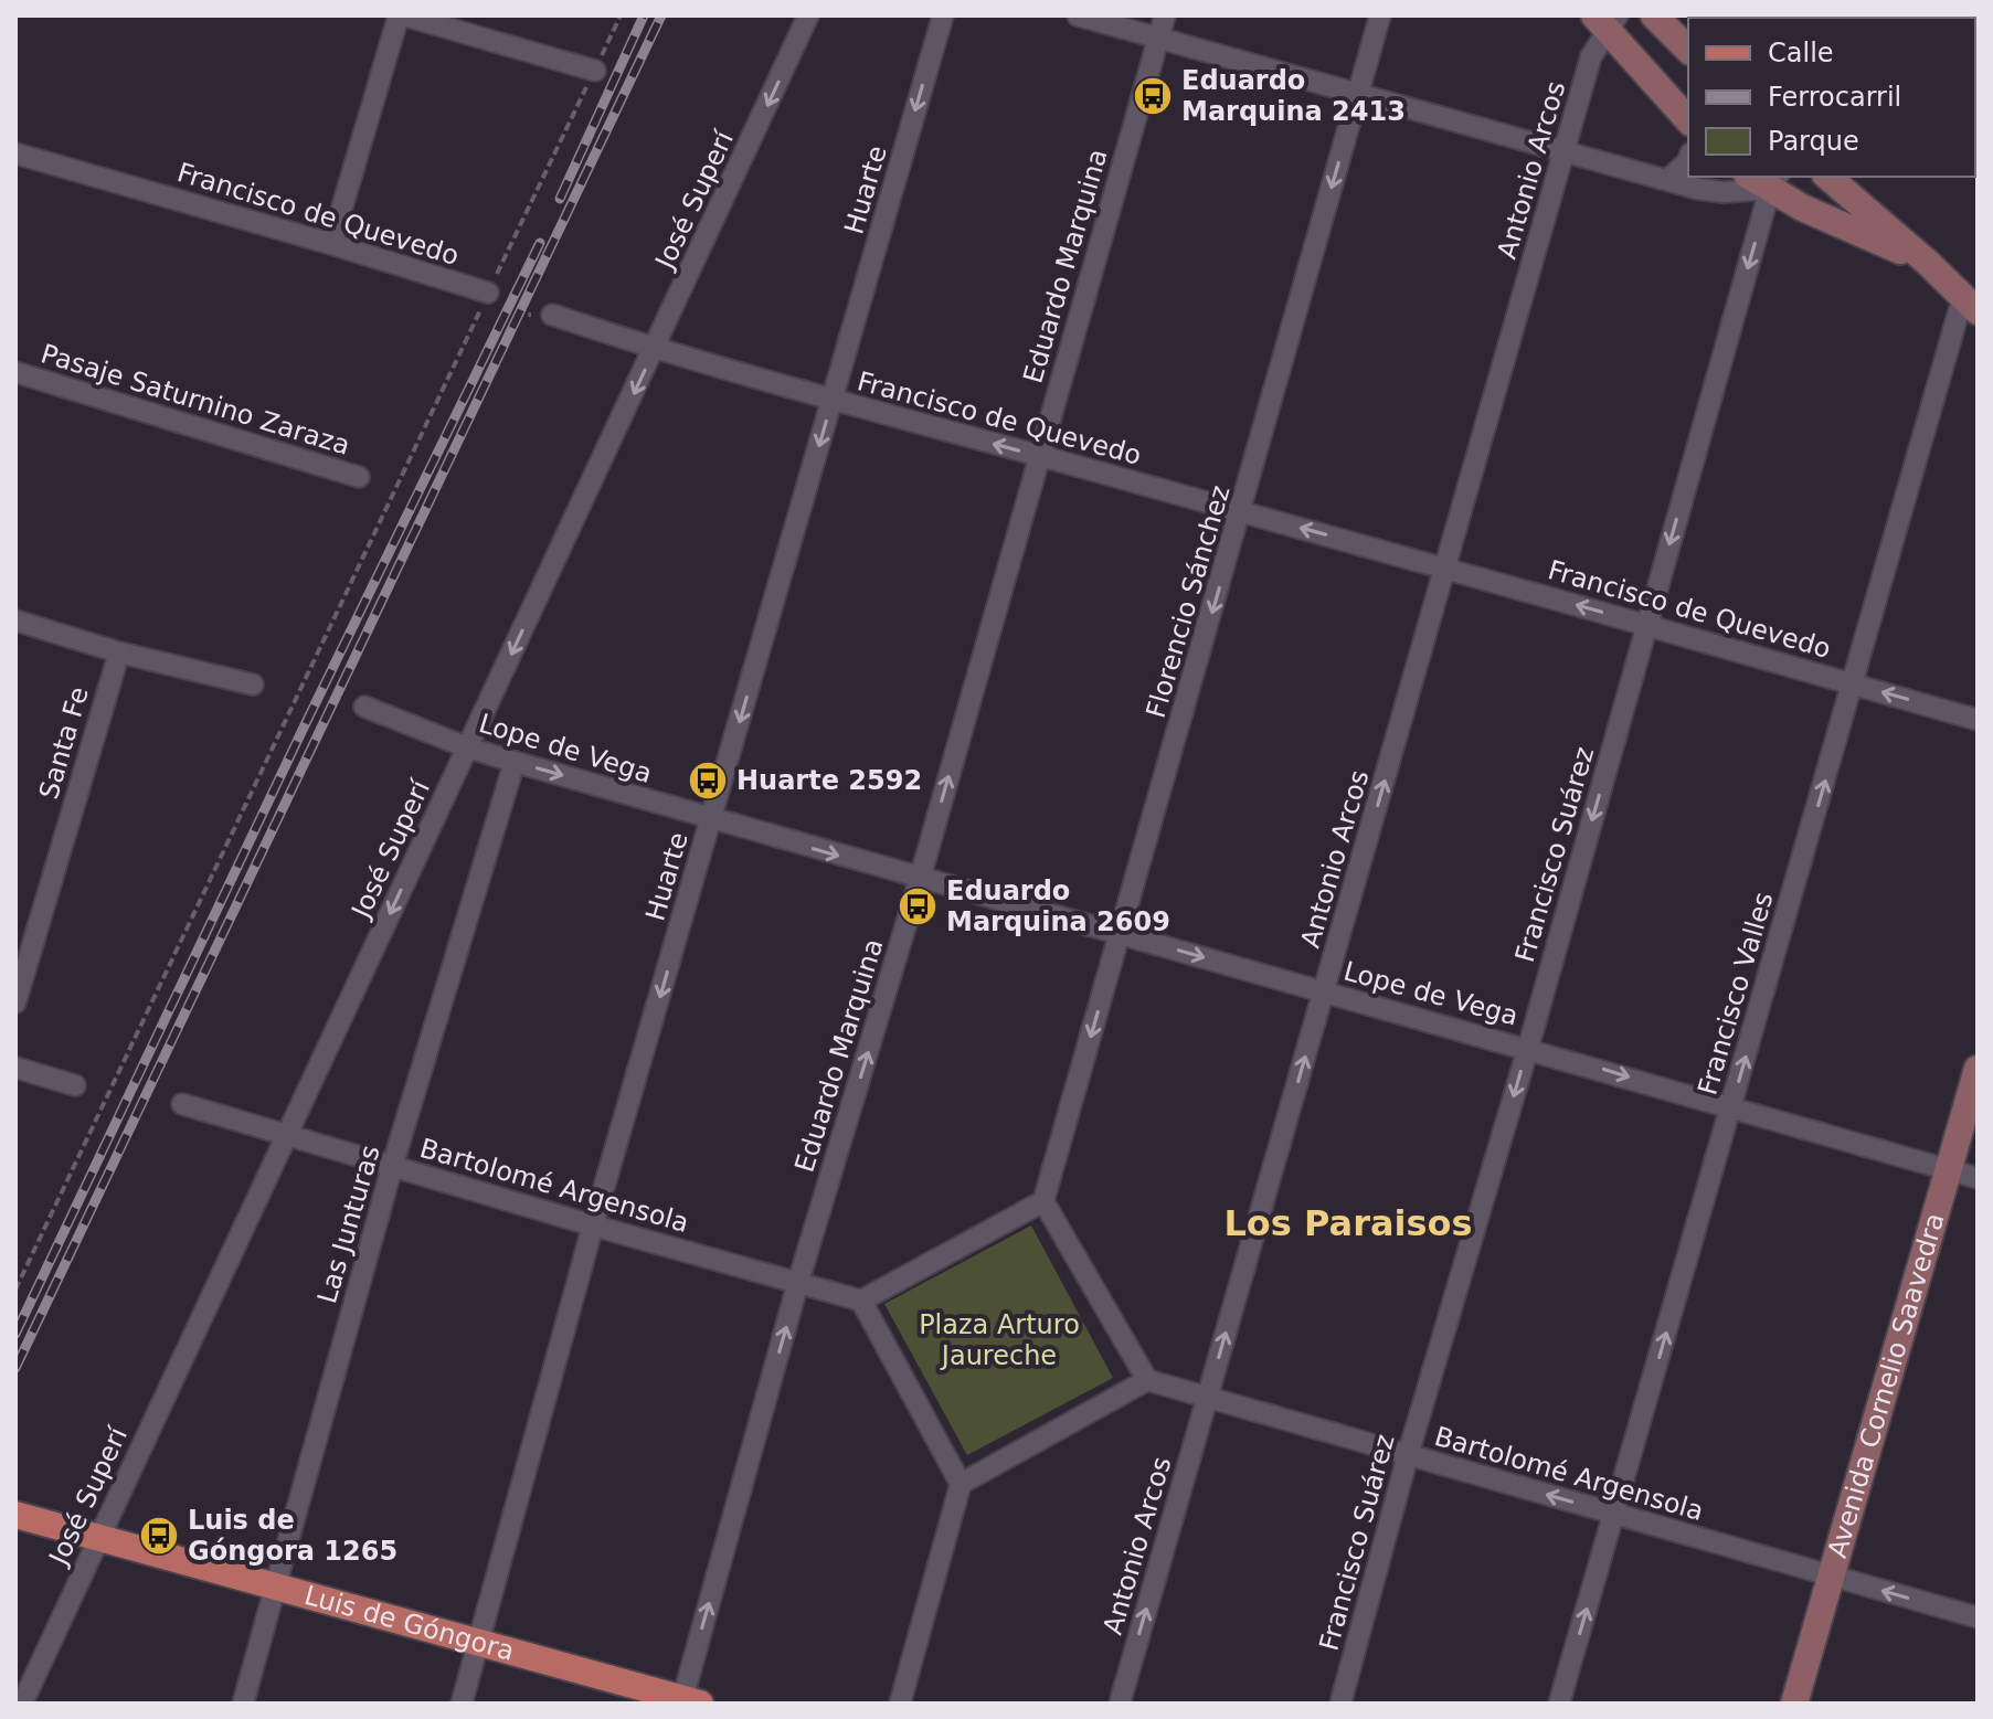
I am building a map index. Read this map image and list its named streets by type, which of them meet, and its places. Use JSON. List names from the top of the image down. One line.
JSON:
{"streets":{"main road":["Avenida Cornelio Saavedra","Luis de Góngora"],"street":["Antonio Arcos","Huarte","José Superí","Francisco de Quevedo","Eduardo Marquina","Pasaje Saturnino Zaraza","Florencio Sánchez","Santa Fe","Lope de Vega","Francisco Suárez","Francisco Valles","Bartolomé Argensola","Las Junturas"]},"crossings":[["Antonio Arcos","Francisco de Quevedo"],["Antonio Arcos","Lope de Vega"],["Antonio Arcos","Bartolomé Argensola"],["Huarte","Francisco de Quevedo"],["Huarte","Lope de Vega"],["Huarte","Bartolomé Argensola"],["Huarte","Luis de Góngora"],["José Superí","Francisco de Quevedo"],["José Superí","Lope de Vega"],["José Superí","Bartolomé Argensola"],["José Superí","Luis de Góngora"],["Francisco de Quevedo","Eduardo Marquina"],["Francisco de Quevedo","Florencio Sánchez"],["Francisco de Quevedo","Francisco Suárez"],["Francisco de Quevedo","Francisco Valles"],["Eduardo Marquina","Lope de Vega"],["Eduardo Marquina","Bartolomé Argensola"],["Eduardo Marquina","Luis de Góngora"],["Florencio Sánchez","Lope de Vega"],["Lope de Vega","Francisco Suárez"],["Lope de Vega","Francisco Valles"],["Lope de Vega","Las Junturas"],["Lope de Vega","Avenida Cornelio Saavedra"],["Francisco Suárez","Bartolomé Argensola"],["Francisco Valles","Bartolomé Argensola"],["Bartolomé Argensola","Las Junturas"],["Bartolomé Argensola","Avenida Cornelio Saavedra"],["Las Junturas","Luis de Góngora"]],"one_way":["Antonio Arcos","Huarte","José Superí","Francisco de Quevedo","Eduardo Marquina","Florencio Sánchez","Lope de Vega","Francisco Suárez","Francisco Valles"],"districts":["Los Paraisos"],"parks":["Plaza Arturo Jaureche"],"places":{"bus stop":["Eduardo Marquina 2413","Huarte 2592","Eduardo Marquina 2609","Luis de Góngora 1265"]},"legend":["Calle","Ferrocarril","Parque"]}
